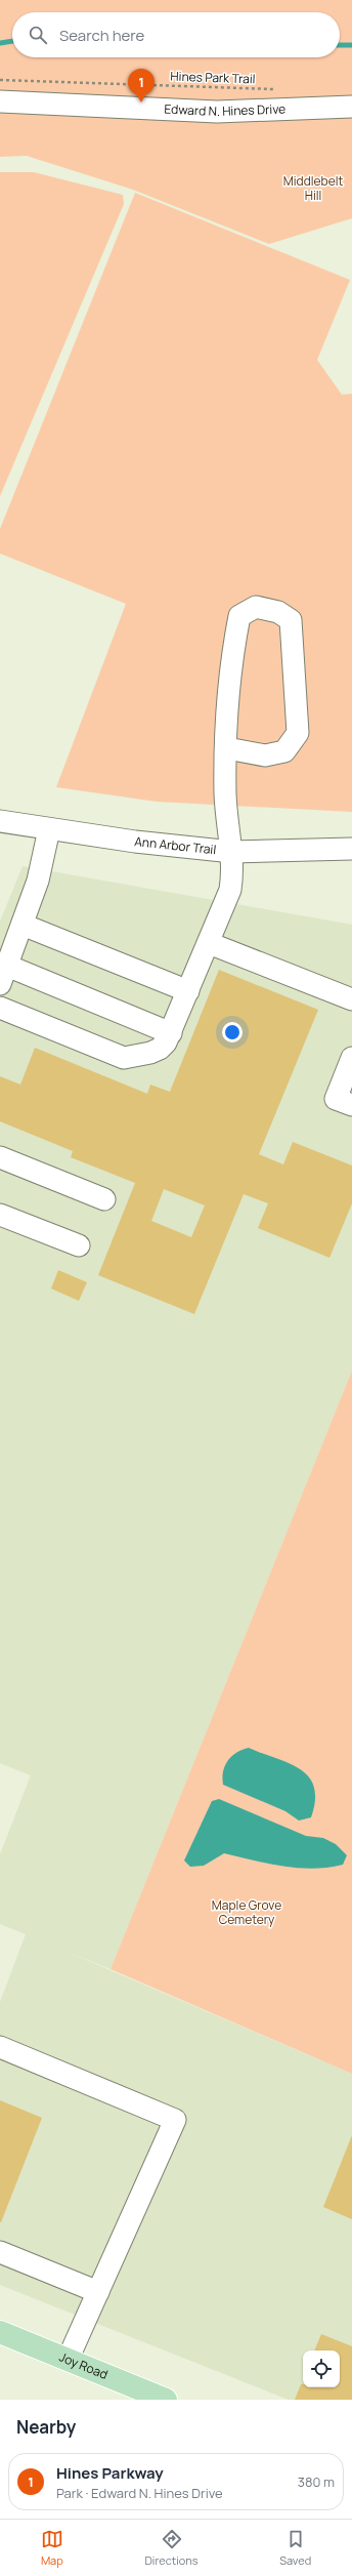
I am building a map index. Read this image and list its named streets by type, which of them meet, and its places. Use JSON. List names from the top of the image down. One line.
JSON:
{"streets":{"main road":["Joy Road"],"street":["Edward N. Hines Drive","Ann Arbor Trail"],"path":["Hines Park Trail"]},"parks":["Middlebelt Hill","Maple Grove Cemetery"],"page":{"search":"Search here","pins":"1","heading":"Nearby","list":[{"mark":"1","name":"Hines Parkway","note":"Park · Edward N. Hines Drive","value":"380 m"}],"nav":["Map","Directions","Saved"]}}
